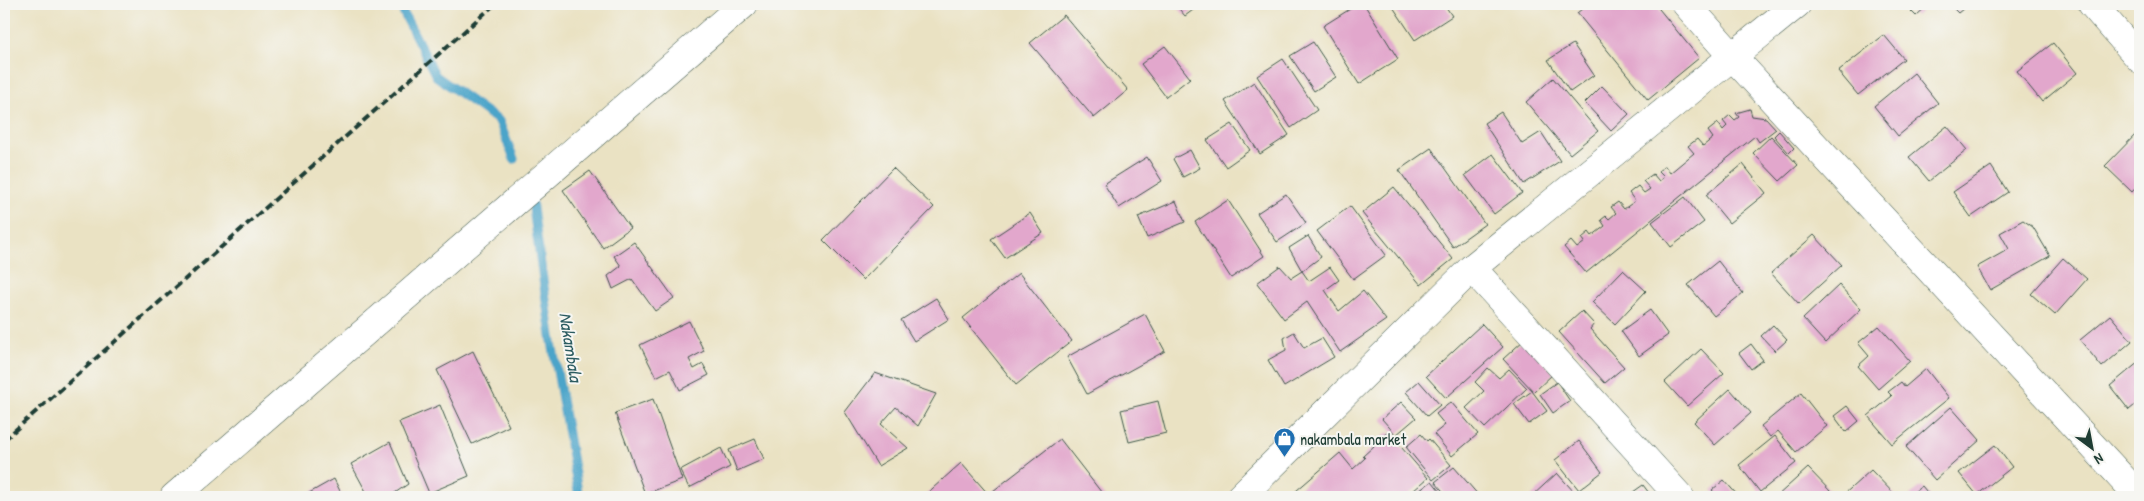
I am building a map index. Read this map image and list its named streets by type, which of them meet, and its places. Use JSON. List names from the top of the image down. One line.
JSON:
{"water":["Nakambala"],"places":{"shop":["nakambala market"]},"north":"bottom right"}
